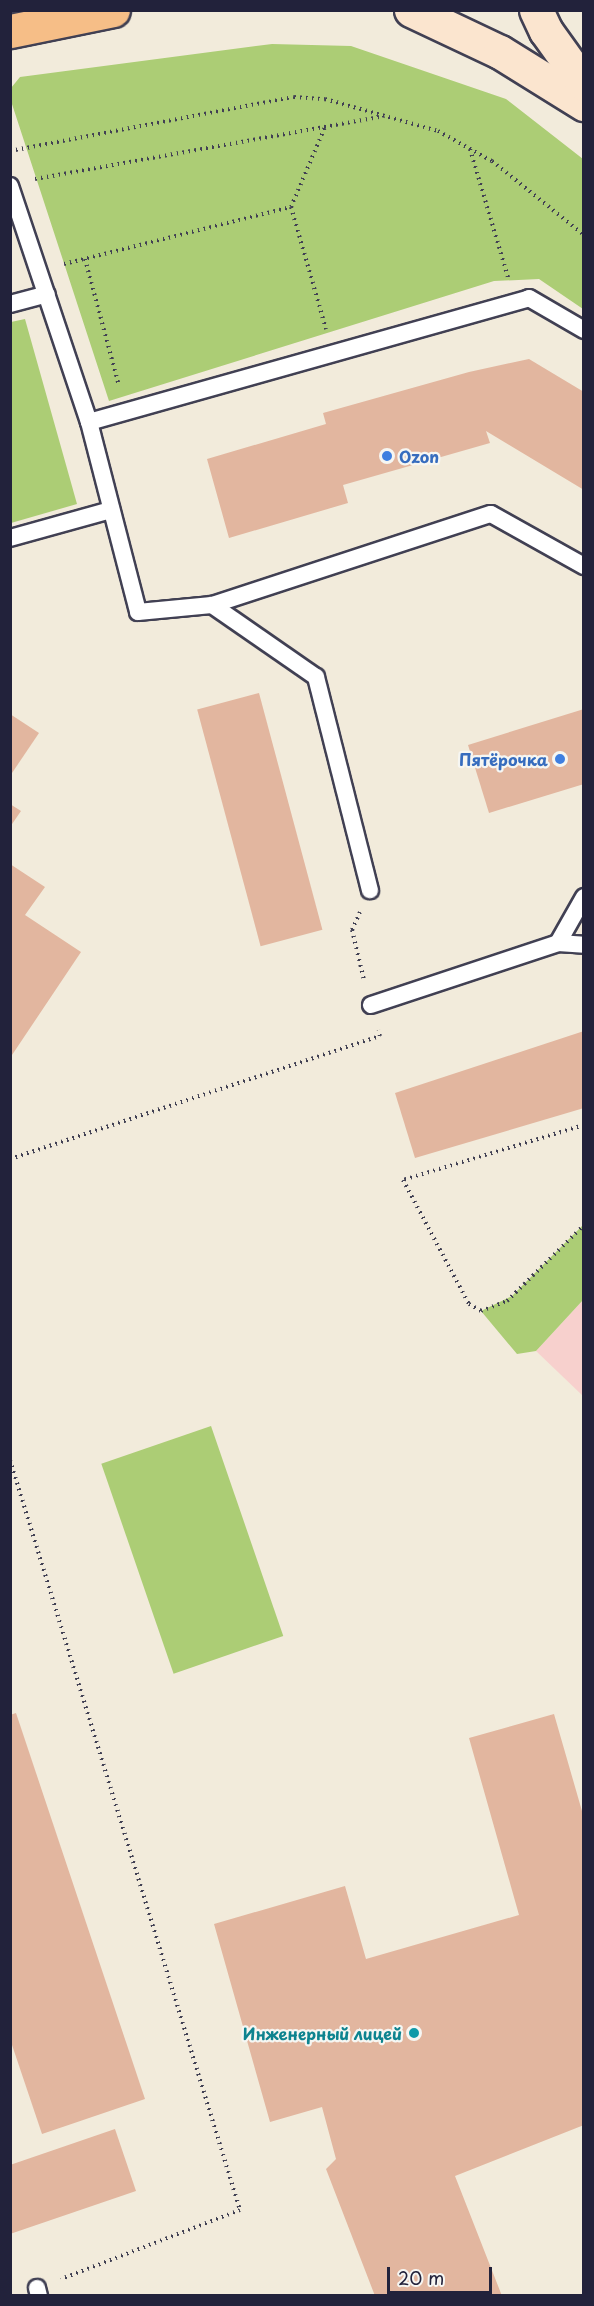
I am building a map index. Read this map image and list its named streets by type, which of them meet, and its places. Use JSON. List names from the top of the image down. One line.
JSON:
{"places":["Ozon","Пятёрочка","Инженерный лицей"],"scale_bar":"20 m"}
